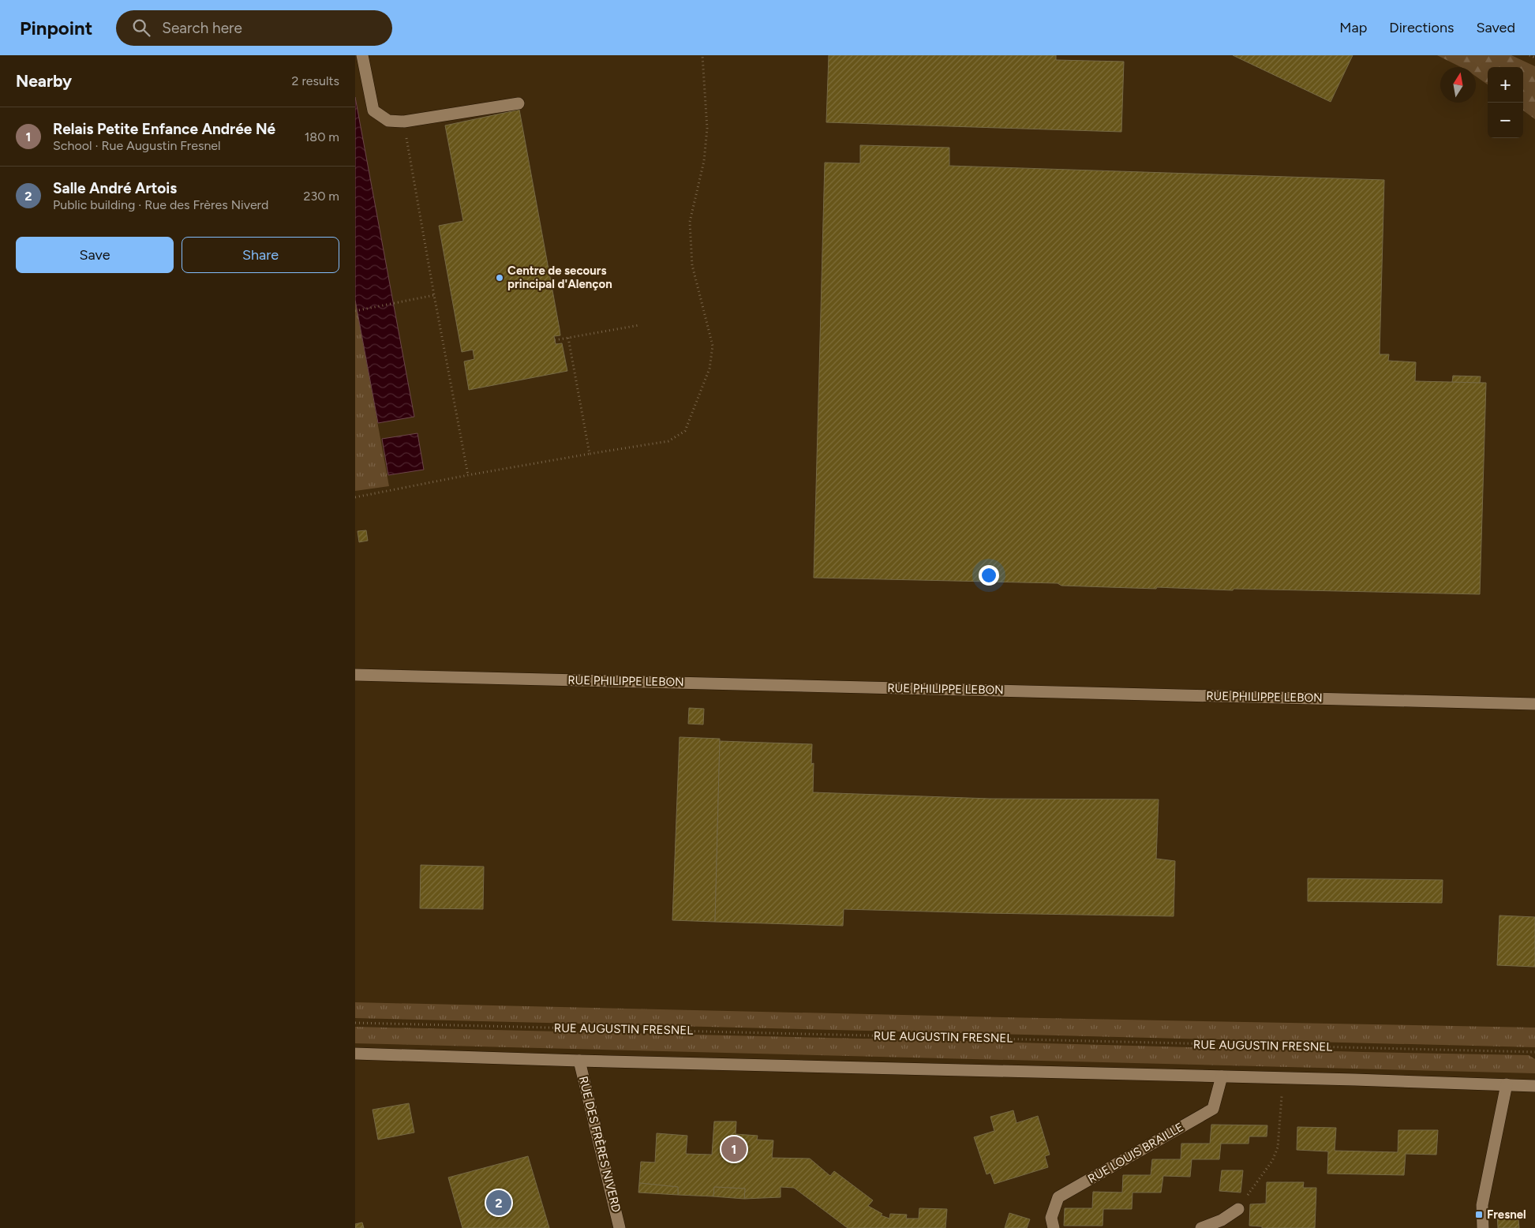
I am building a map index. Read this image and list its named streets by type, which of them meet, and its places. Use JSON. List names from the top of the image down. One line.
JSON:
{"streets":{"street":["RUE PHILIPPE LEBON","RUE DES FRÈRES NIVERD","RUE LOUIS BRAILLE"],"path":["RUE AUGUSTIN FRESNEL"]},"places":{"other":["Centre de secours principal d'Alençon"],"transit":["Fresnel"]},"north":"top","page":{"header":"Pinpoint","search":"Search here","nav":["Map","Directions","Saved"],"heading":["Nearby","2 results"],"map_buttons":["+","−"],"list":[{"mark":"1","name":"Relais Petite Enfance Andrée Né","note":"School · Rue Augustin Fresnel","value":"180 m"},{"mark":"2","name":"Salle André Artois","note":"Public building · Rue des Frères Niverd","value":"230 m"}],"buttons":["Save","Share"],"pins":["1","2"]}}
